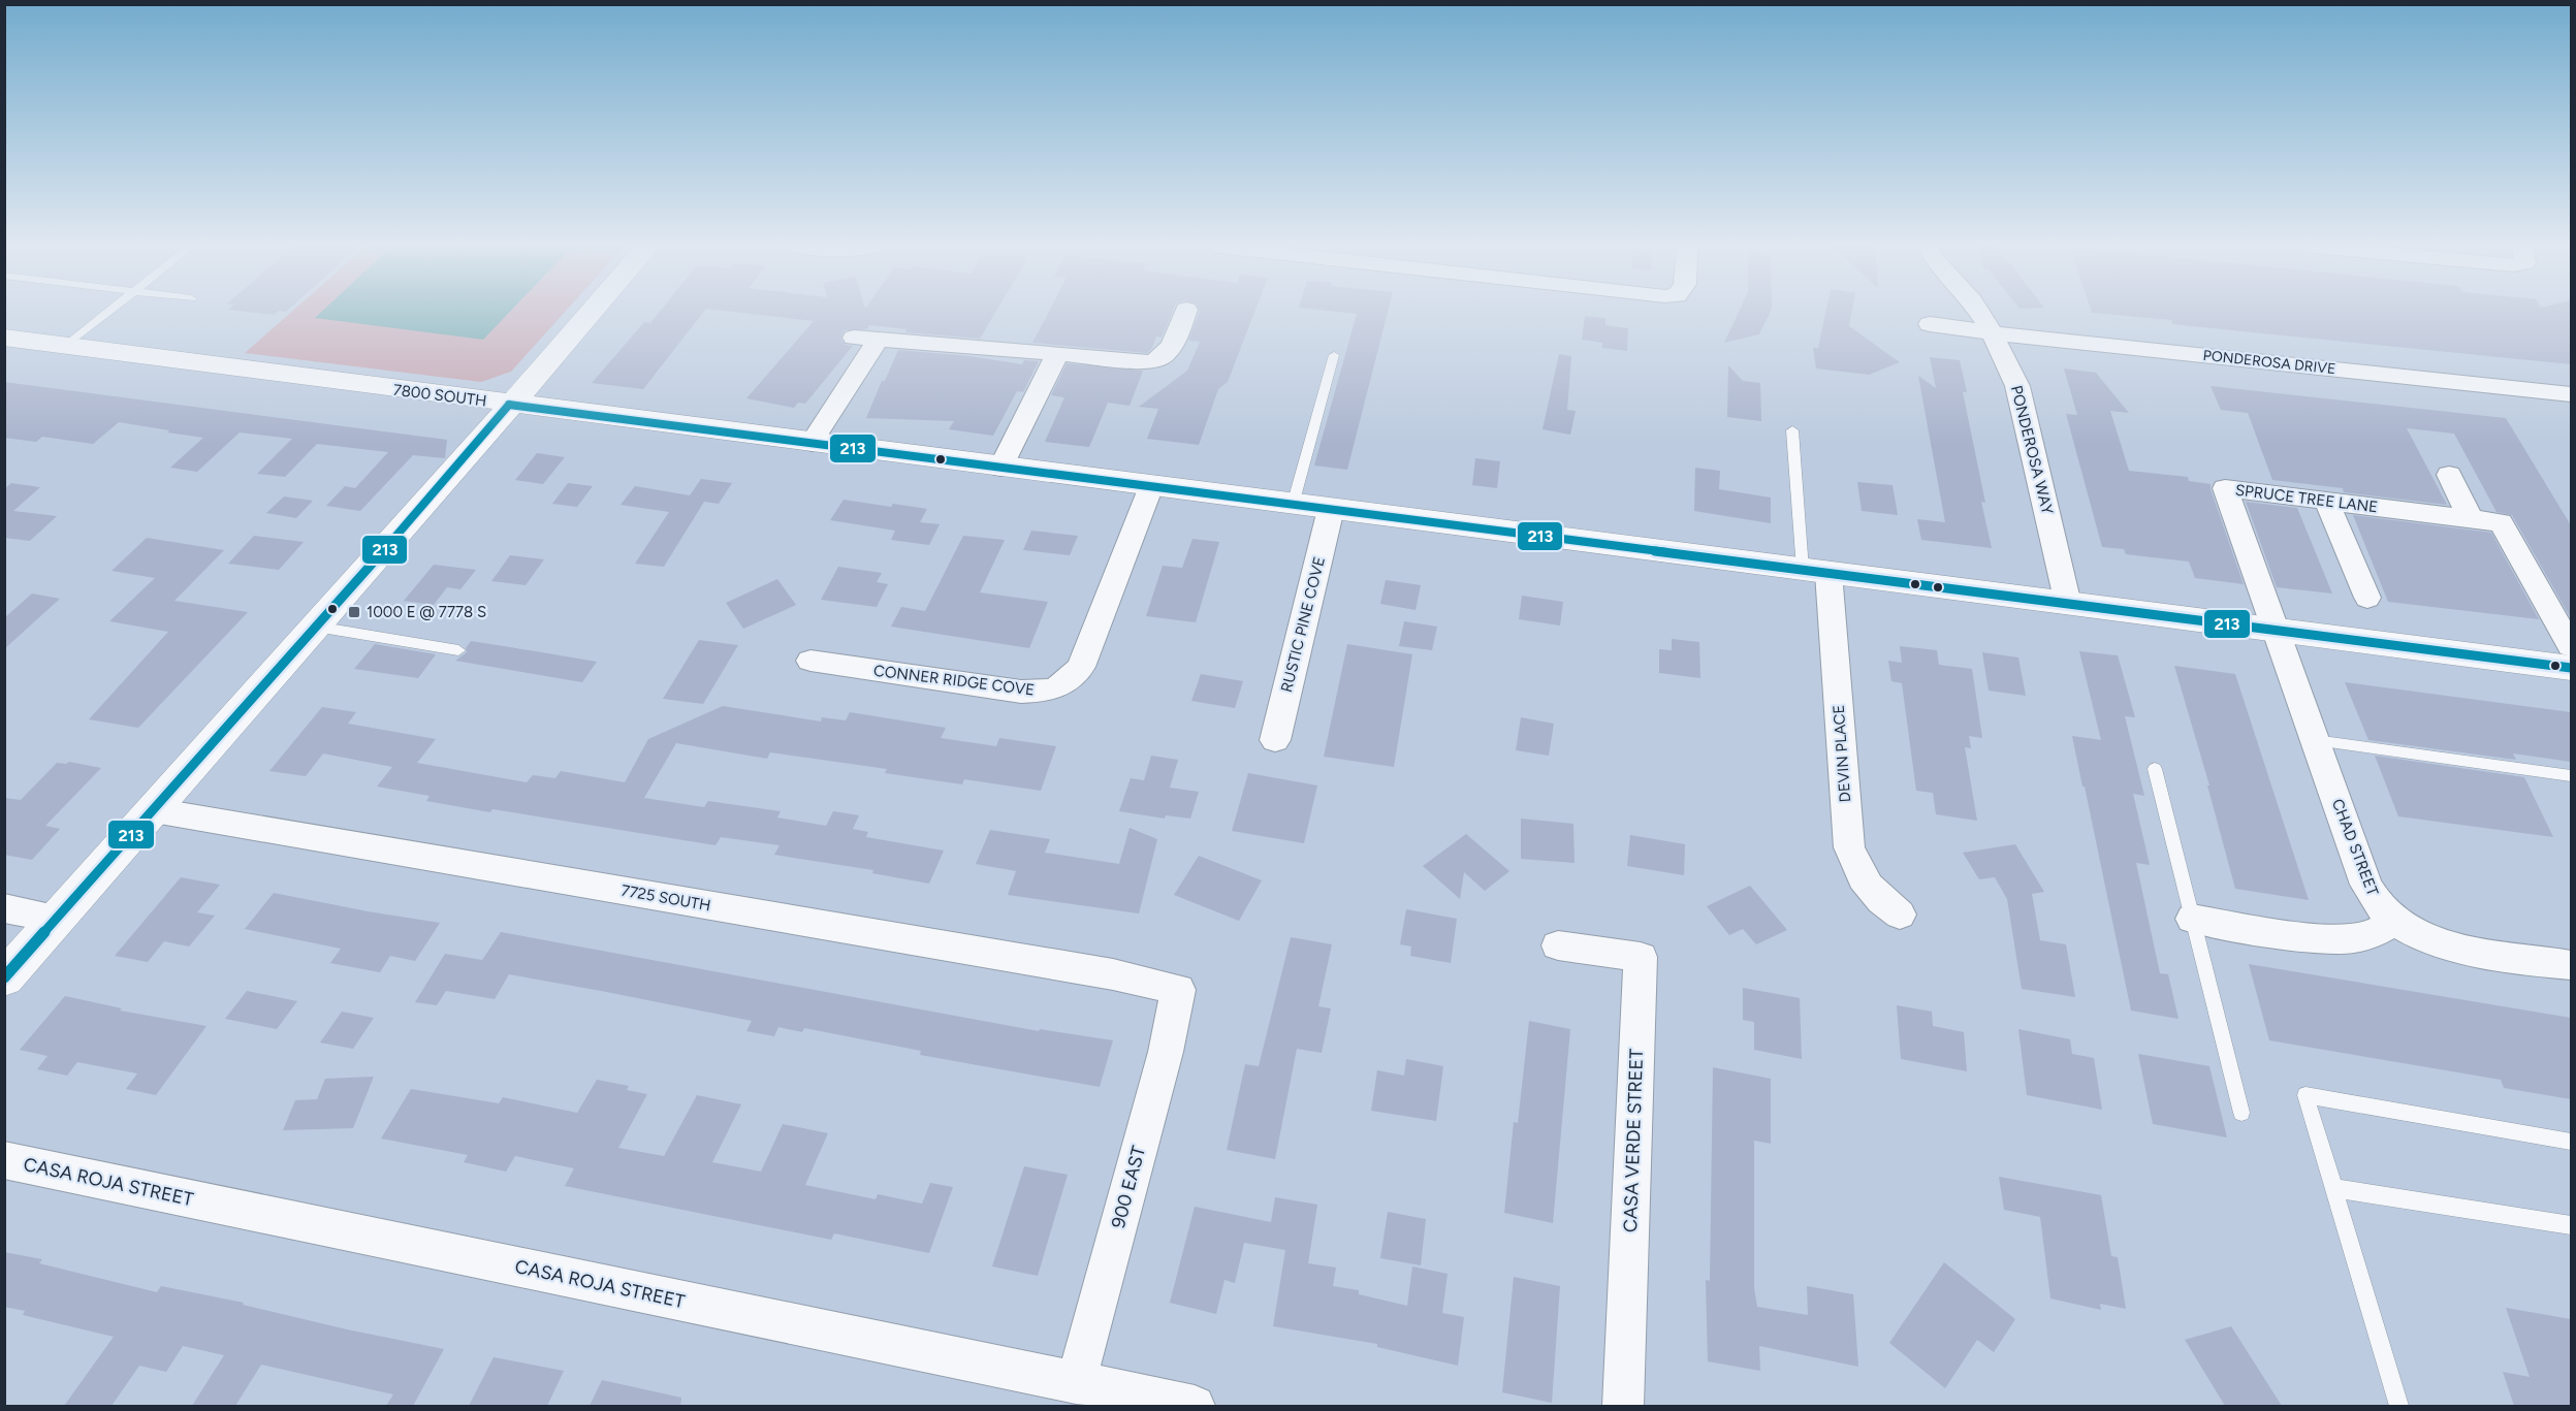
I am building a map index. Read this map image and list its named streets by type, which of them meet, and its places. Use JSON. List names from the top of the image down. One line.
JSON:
{"streets":{"main road":["7800 SOUTH"],"street":["PONDEROSA DRIVE","PONDEROSA WAY","SPRUCE TREE LANE","RUSTIC PINE COVE","CONNER RIDGE COVE","DEVIN PLACE","CHAD STREET","7725 SOUTH","CASA VERDE STREET","CASA ROJA STREET","900 EAST"]},"crossings":[["PONDEROSA DRIVE","PONDEROSA WAY"],["7800 SOUTH","PONDEROSA WAY"],["7800 SOUTH","SPRUCE TREE LANE"],["7800 SOUTH","RUSTIC PINE COVE"],["7800 SOUTH","CONNER RIDGE COVE"],["7800 SOUTH","DEVIN PLACE"],["7800 SOUTH","CHAD STREET"],["SPRUCE TREE LANE","CHAD STREET"],["7725 SOUTH","900 EAST"],["CASA ROJA STREET","900 EAST"]],"places":{"transit":["1000 E @ 7778 S"]},"lines":["transit line 213"]}
